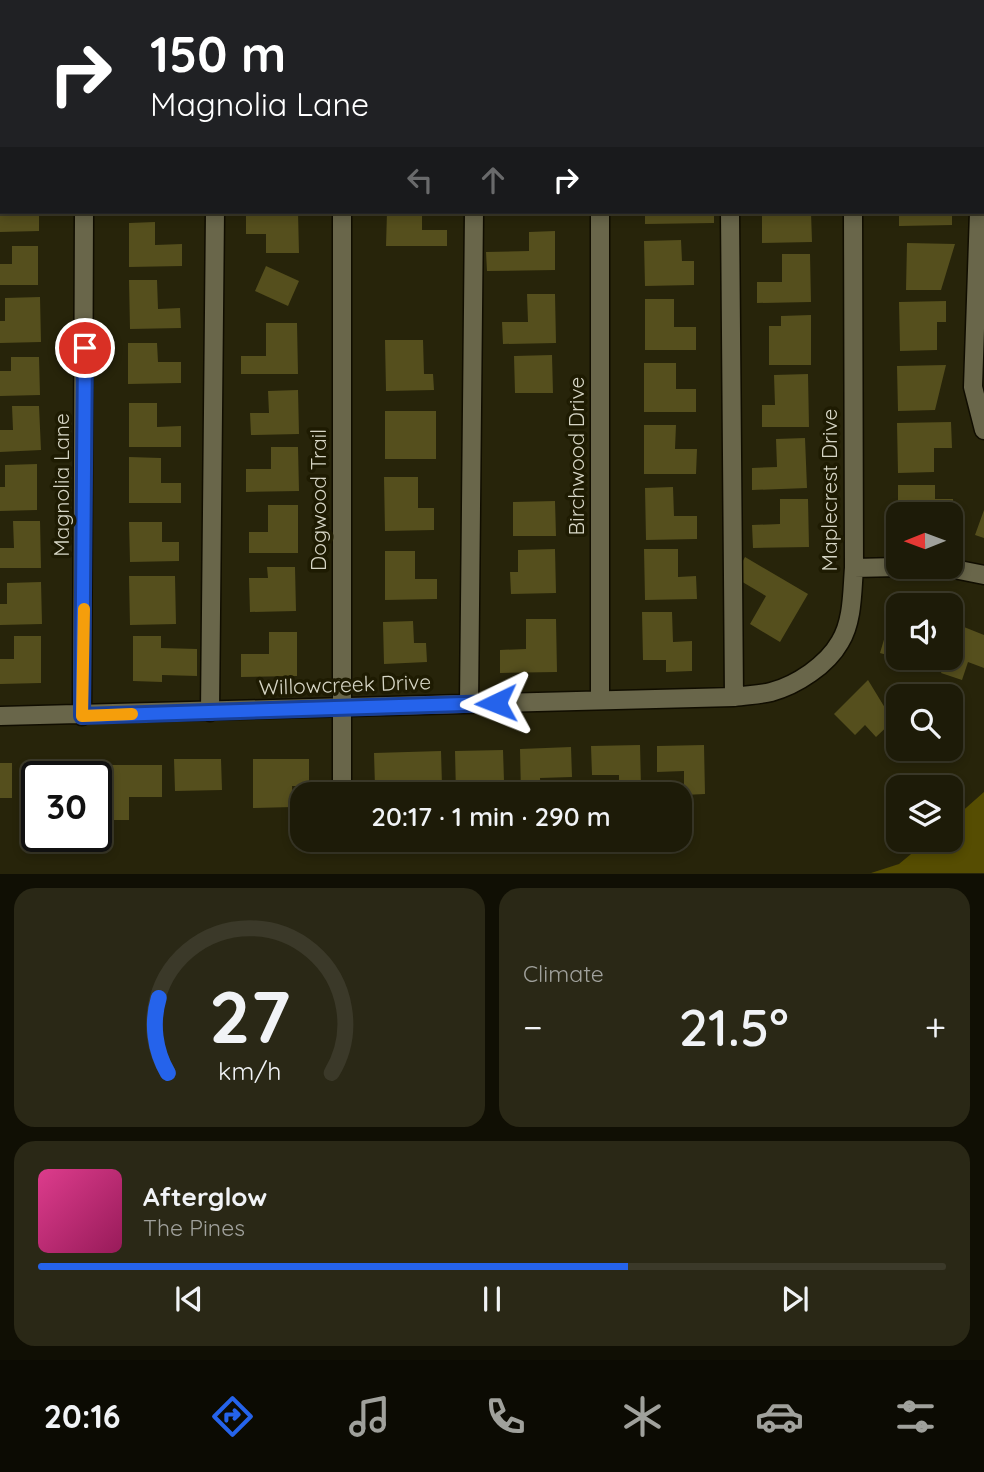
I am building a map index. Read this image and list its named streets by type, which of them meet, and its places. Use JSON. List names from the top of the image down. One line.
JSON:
{"streets":{"street":["Birchwood Drive","Magnolia Lane","Maplecrest Drive","Dogwood Trail","Willowcreek Drive"]},"crossings":[["Birchwood Drive","Willowcreek Drive"],["Magnolia Lane","Willowcreek Drive"],["Maplecrest Drive","Willowcreek Drive"],["Dogwood Trail","Willowcreek Drive"]],"north":"left","page":{"turn":["150 m","Magnolia Lane"],"limit":"30","trip":"20:17 · 1 min · 290 m","tile":"Climate","heat":["−","21.5°","+"],"song":["Afterglow","The Pines"],"tabs":"20:16","gauge":["27","km/h"]}}
